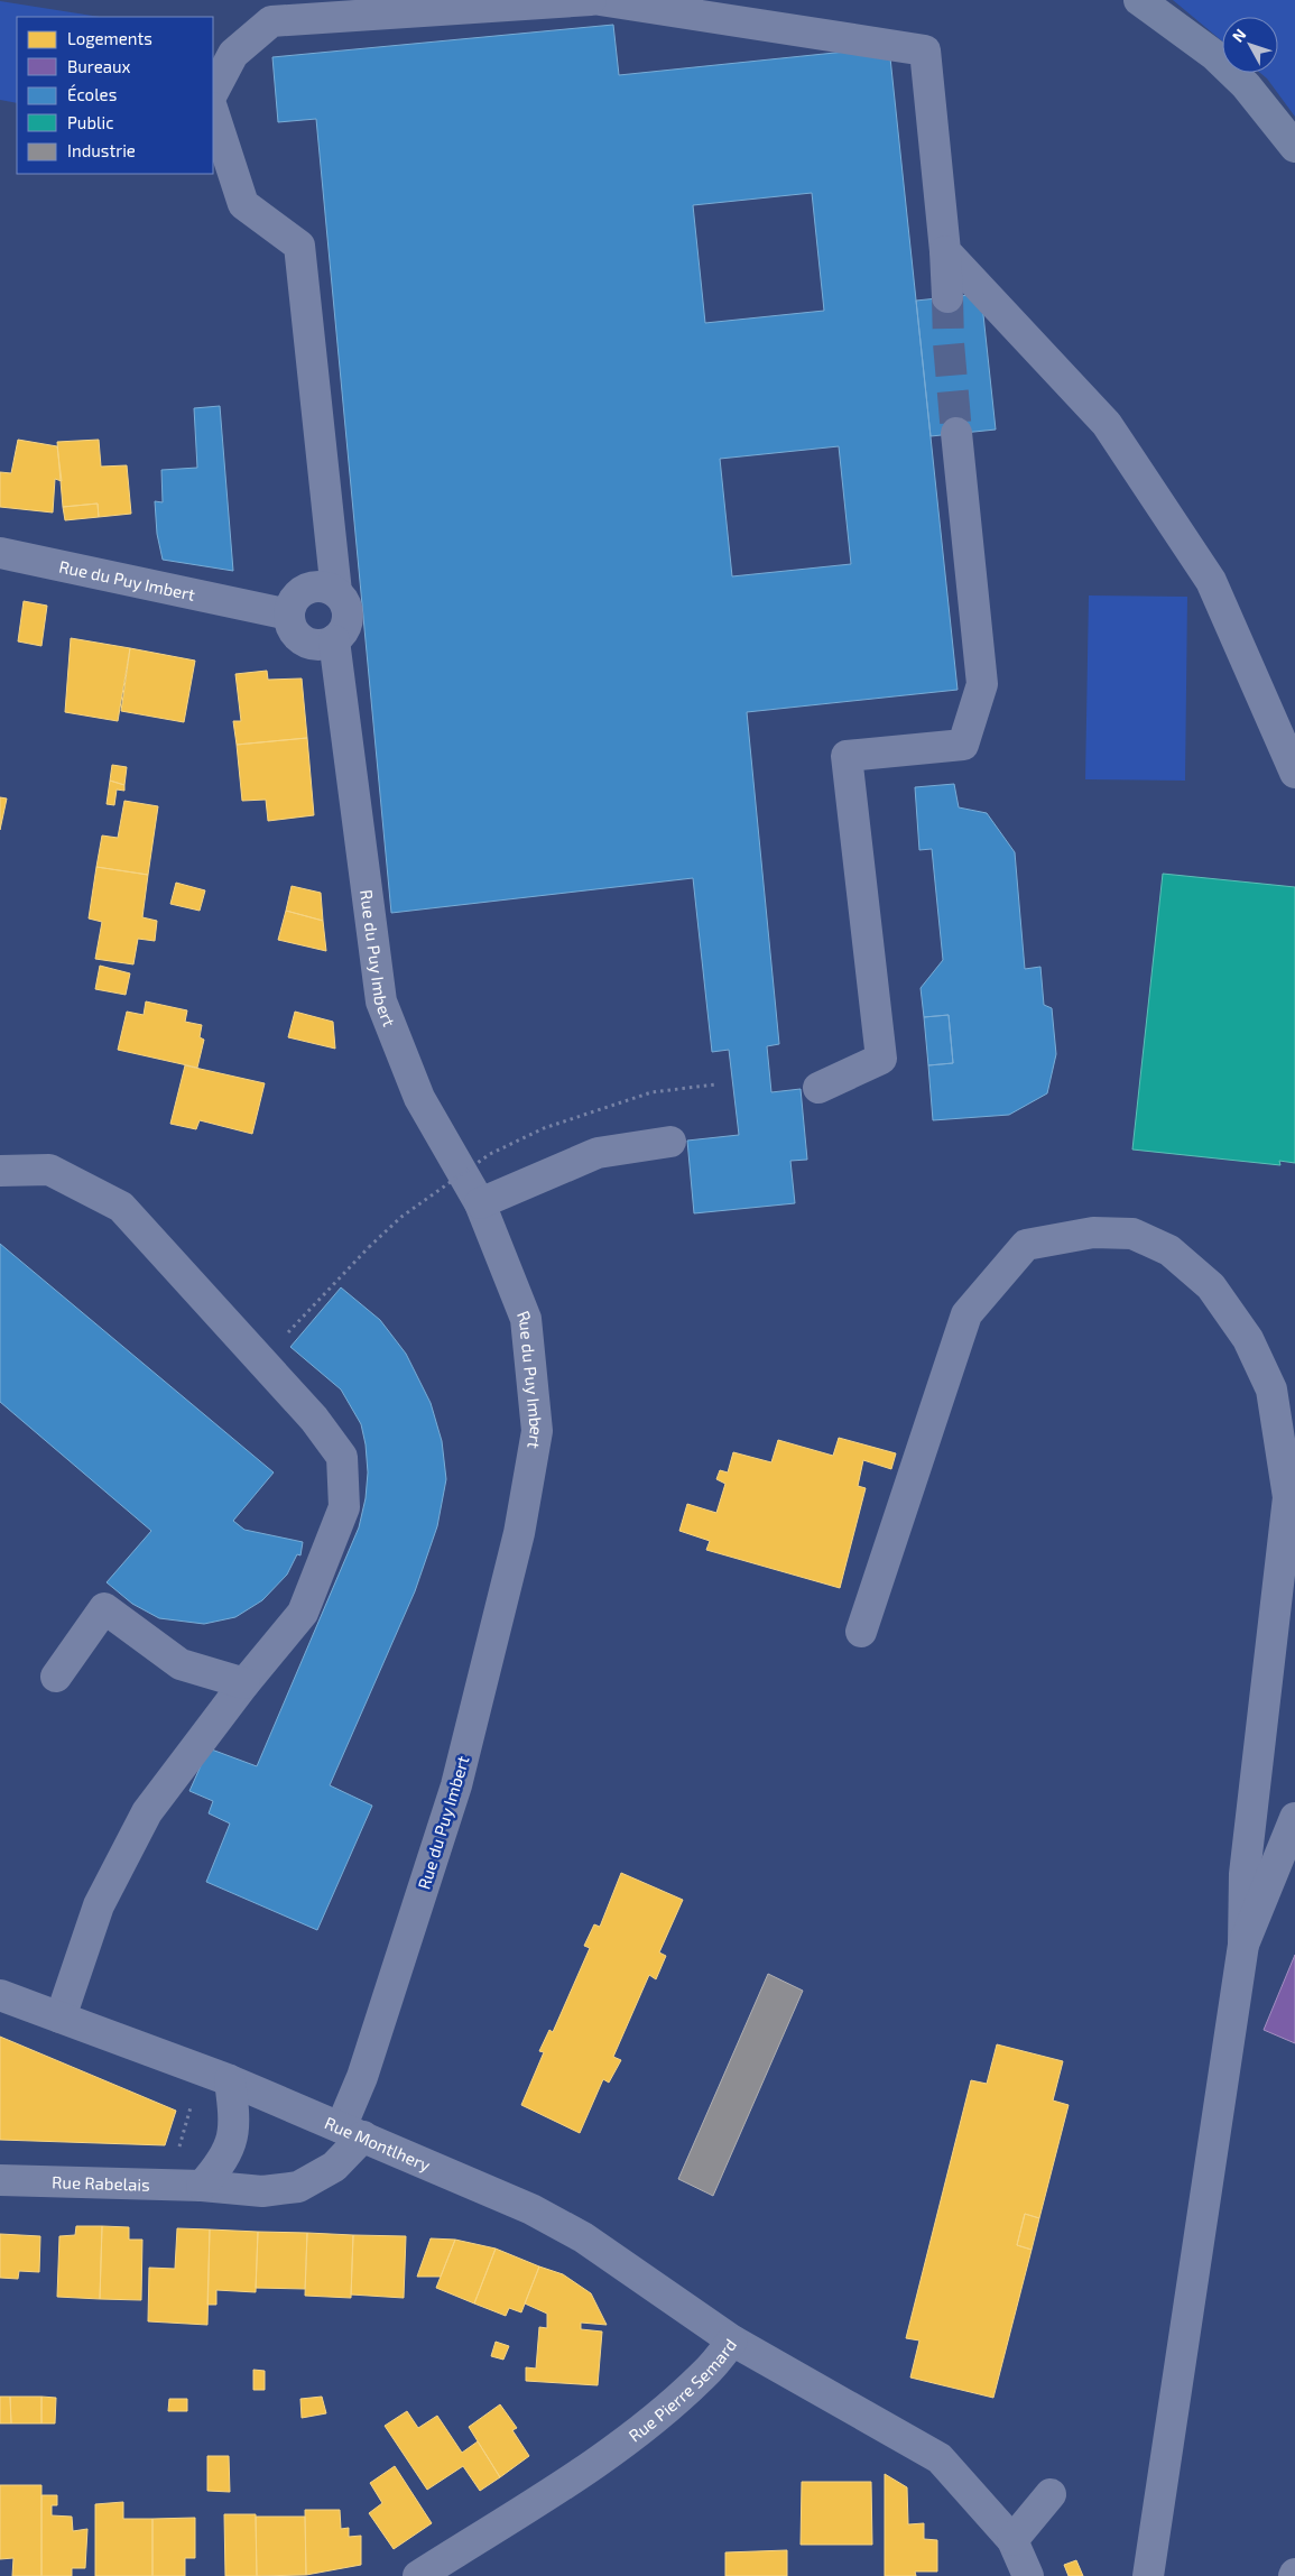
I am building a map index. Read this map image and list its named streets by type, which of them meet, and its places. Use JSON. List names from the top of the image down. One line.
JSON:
{"streets":{"street":["Rue du Puy Imbert","Rue Montlhery","Rue Rabelais","Rue Pierre Semard"]},"crossings":[["Rue du Puy Imbert","Rue Montlhery"],["Rue du Puy Imbert","Rue Rabelais"],["Rue Montlhery","Rue Rabelais"],["Rue Montlhery","Rue Pierre Semard"]],"legend":["Logements","Bureaux","Écoles","Public","Industrie"],"north":"top left"}
